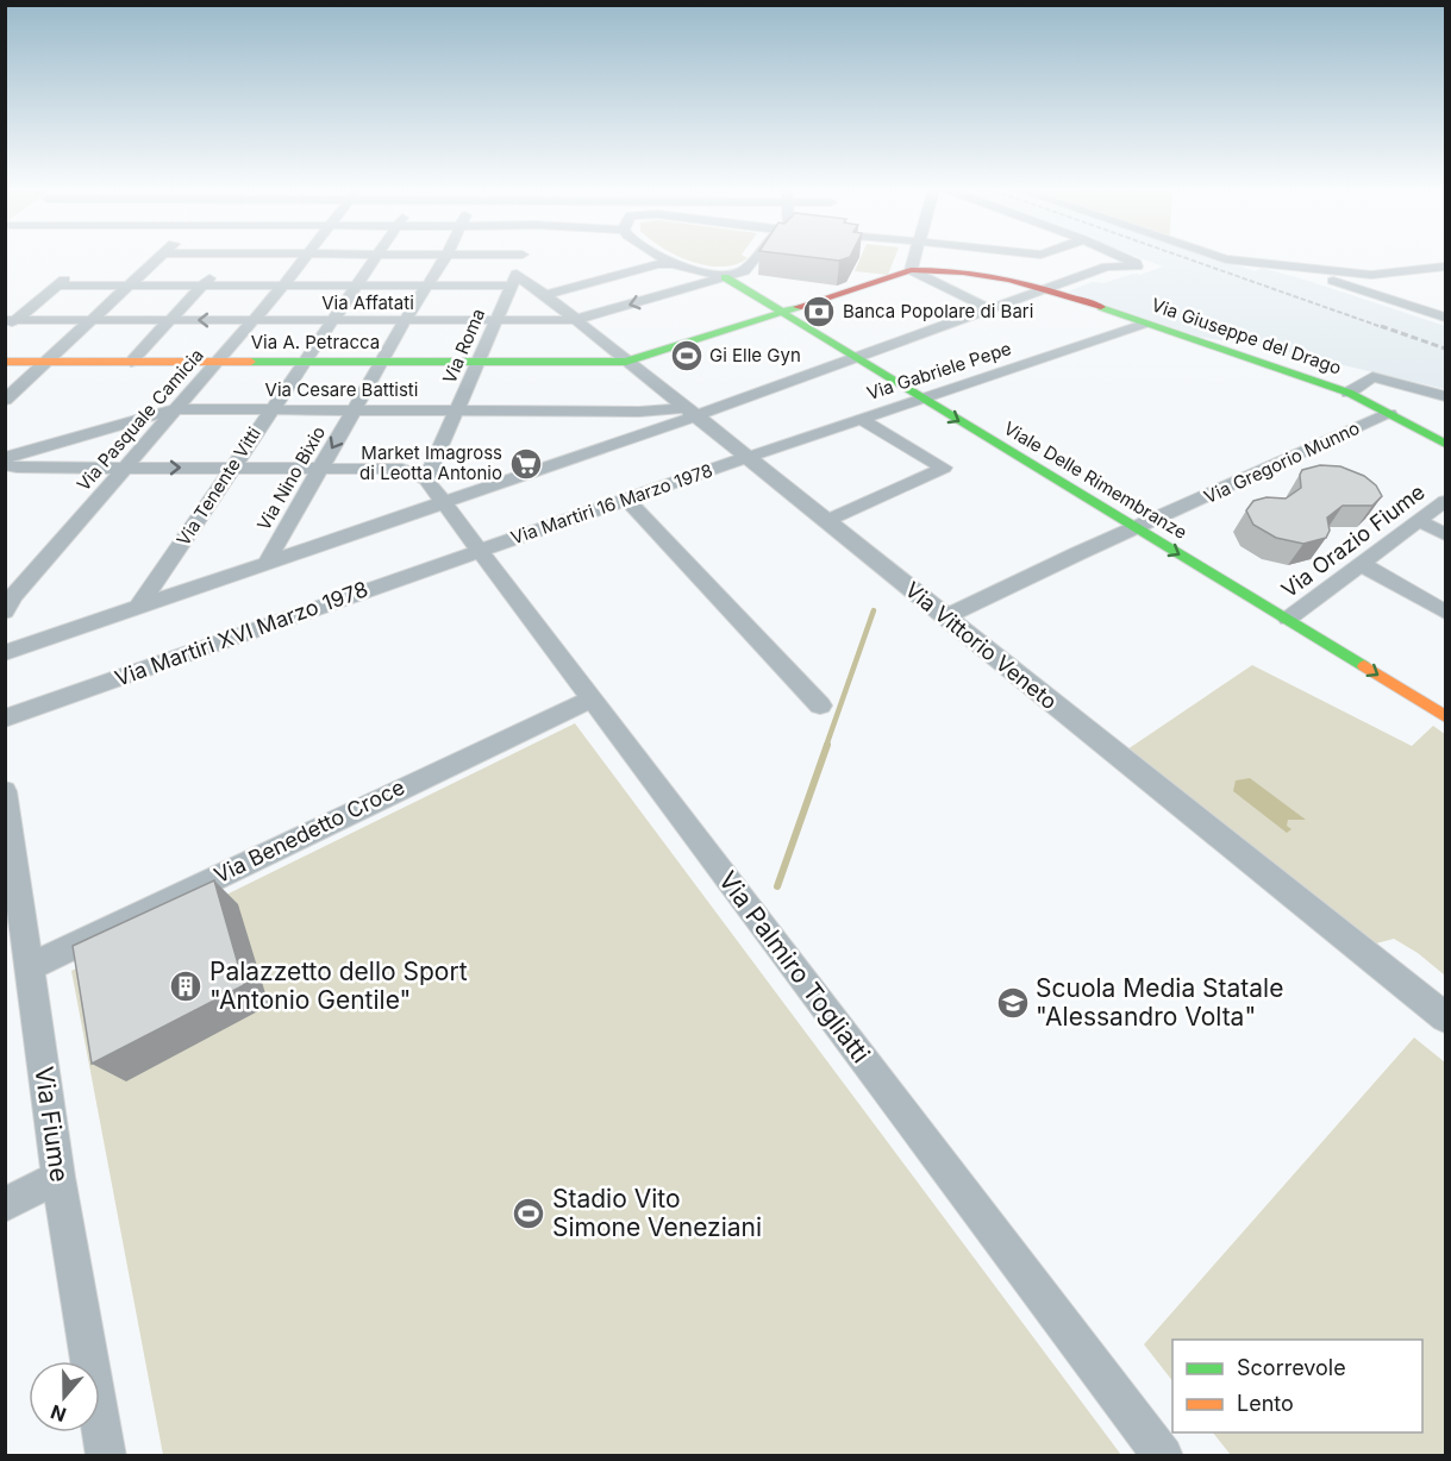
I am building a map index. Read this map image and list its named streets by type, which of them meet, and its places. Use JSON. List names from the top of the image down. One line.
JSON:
{"streets":{"street":["Via Affatati","Via Giuseppe del Drago","Via A. Petracca","Via Roma","Via Gabriele Pepe","Via Cesare Battisti","Via Pasquale Camicia","Via Gregorio Munno","Via Nino Bixio","Viale Delle Rimembranze","Via Tenente Vitti","Via Martiri 16 Marzo 1978","Via Orazio Fiume","Via Martiri XVI Marzo 1978","Via Vittorio Veneto","Via Benedetto Croce","Via Palmiro Togliatti","Via Fiume"]},"crossings":[["Via Affatati","Via Roma"],["Via Affatati","Via Pasquale Camicia"],["Via Affatati","Via Nino Bixio"],["Via Affatati","Viale Delle Rimembranze"],["Via Affatati","Via Tenente Vitti"],["Via Affatati","Via Vittorio Veneto"],["Via Giuseppe del Drago","Via A. Petracca"],["Via Giuseppe del Drago","Via Gabriele Pepe"],["Via Giuseppe del Drago","Via Gregorio Munno"],["Via Giuseppe del Drago","Viale Delle Rimembranze"],["Via Giuseppe del Drago","Via Vittorio Veneto"],["Via A. Petracca","Via Roma"],["Via A. Petracca","Via Pasquale Camicia"],["Via A. Petracca","Via Nino Bixio"],["Via A. Petracca","Via Tenente Vitti"],["Via A. Petracca","Via Vittorio Veneto"],["Via Roma","Via Cesare Battisti"],["Via Roma","Via Vittorio Veneto"],["Via Roma","Via Palmiro Togliatti"],["Via Gabriele Pepe","Viale Delle Rimembranze"],["Via Gabriele Pepe","Via Martiri 16 Marzo 1978"],["Via Gabriele Pepe","Via Vittorio Veneto"],["Via Cesare Battisti","Via Pasquale Camicia"],["Via Cesare Battisti","Via Nino Bixio"],["Via Cesare Battisti","Via Tenente Vitti"],["Via Cesare Battisti","Via Vittorio Veneto"],["Via Gregorio Munno","Viale Delle Rimembranze"],["Via Gregorio Munno","Via Vittorio Veneto"],["Viale Delle Rimembranze","Via Orazio Fiume"],["Via Martiri 16 Marzo 1978","Via Martiri XVI Marzo 1978"],["Via Martiri 16 Marzo 1978","Via Vittorio Veneto"],["Via Martiri 16 Marzo 1978","Via Palmiro Togliatti"],["Via Martiri XVI Marzo 1978","Via Palmiro Togliatti"],["Via Benedetto Croce","Via Palmiro Togliatti"],["Via Benedetto Croce","Via Fiume"]],"places":{"bank":["Banca Popolare di Bari"],"sports":["Gi Elle Gyn","Stadio Vito Simone Veneziani"],"supermarket":["Market Imagross di Leotta Antonio"],"building":["Palazzetto dello Sport \"Antonio Gentile\""],"school or university":["Scuola Media Statale \"Alessandro Volta\""]},"legend":["Scorrevole","Lento"],"north":"bottom"}
